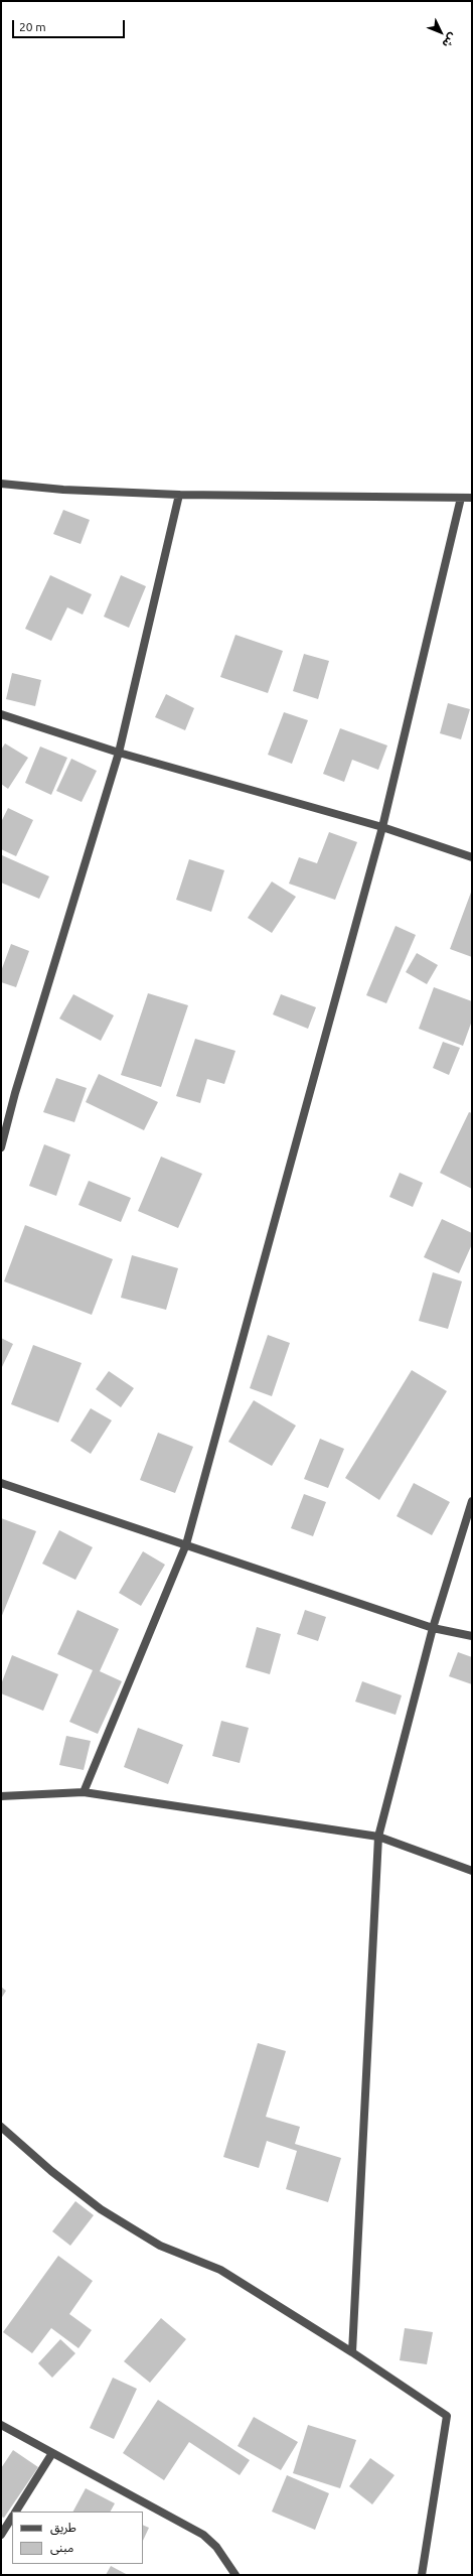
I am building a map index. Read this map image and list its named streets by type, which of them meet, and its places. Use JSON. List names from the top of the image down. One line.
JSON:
{"legend":["طريق","مبنى"],"scale_bar":"20 m","north":"bottom right"}
